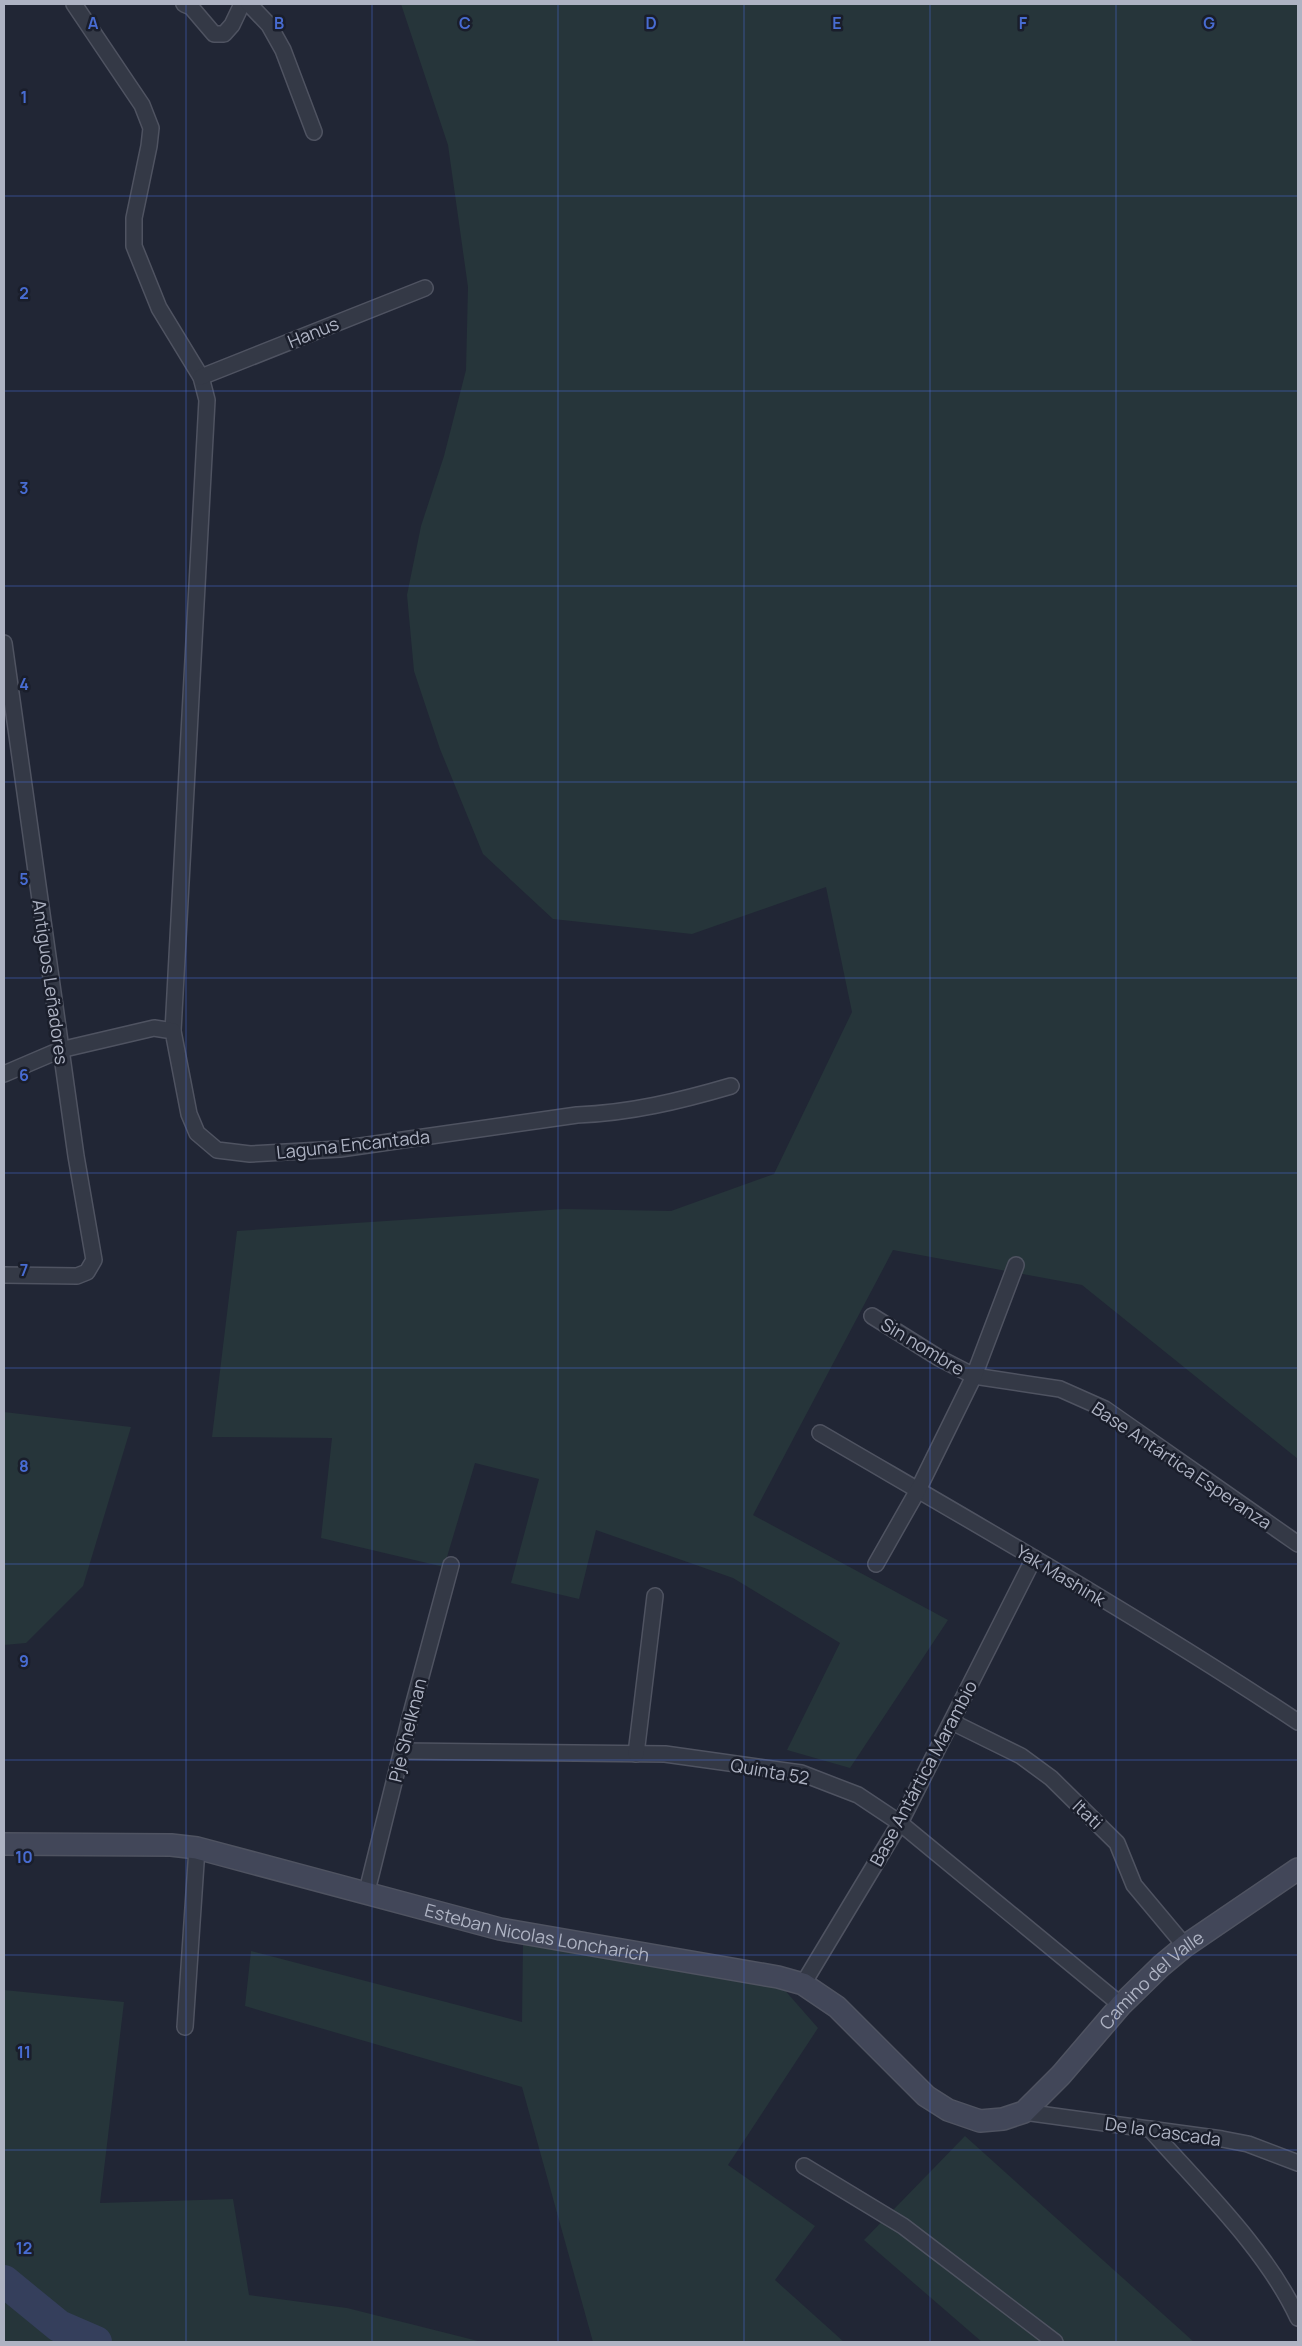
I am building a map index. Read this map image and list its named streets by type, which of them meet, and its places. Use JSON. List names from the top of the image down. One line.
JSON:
{"streets":{"street":["Hanus","Antiguos Leñadores","Laguna Encantada","Sin nombre","Base Antártica Esperanza","Yak Mashink","Pje Shelknan","Quinta 52","Base Antártica Marambio","Itati","Esteban Nicolas Loncharich","Camino del Valle","De la Cascada"]},"crossings":[["Hanus","Laguna Encantada"],["Sin nombre","Base Antártica Esperanza"],["Yak Mashink","Base Antártica Marambio"],["Pje Shelknan","Quinta 52"],["Pje Shelknan","Esteban Nicolas Loncharich"],["Quinta 52","Base Antártica Marambio"],["Quinta 52","Camino del Valle"],["Base Antártica Marambio","Itati"],["Base Antártica Marambio","Esteban Nicolas Loncharich"],["Itati","Camino del Valle"],["Esteban Nicolas Loncharich","Camino del Valle"],["Esteban Nicolas Loncharich","De la Cascada"],["Camino del Valle","De la Cascada"]],"grid":{"columns":["A","B","C","D","E","F","G"],"rows":["1","2","3","4","5","6","7","8","9","10","11","12"]}}
